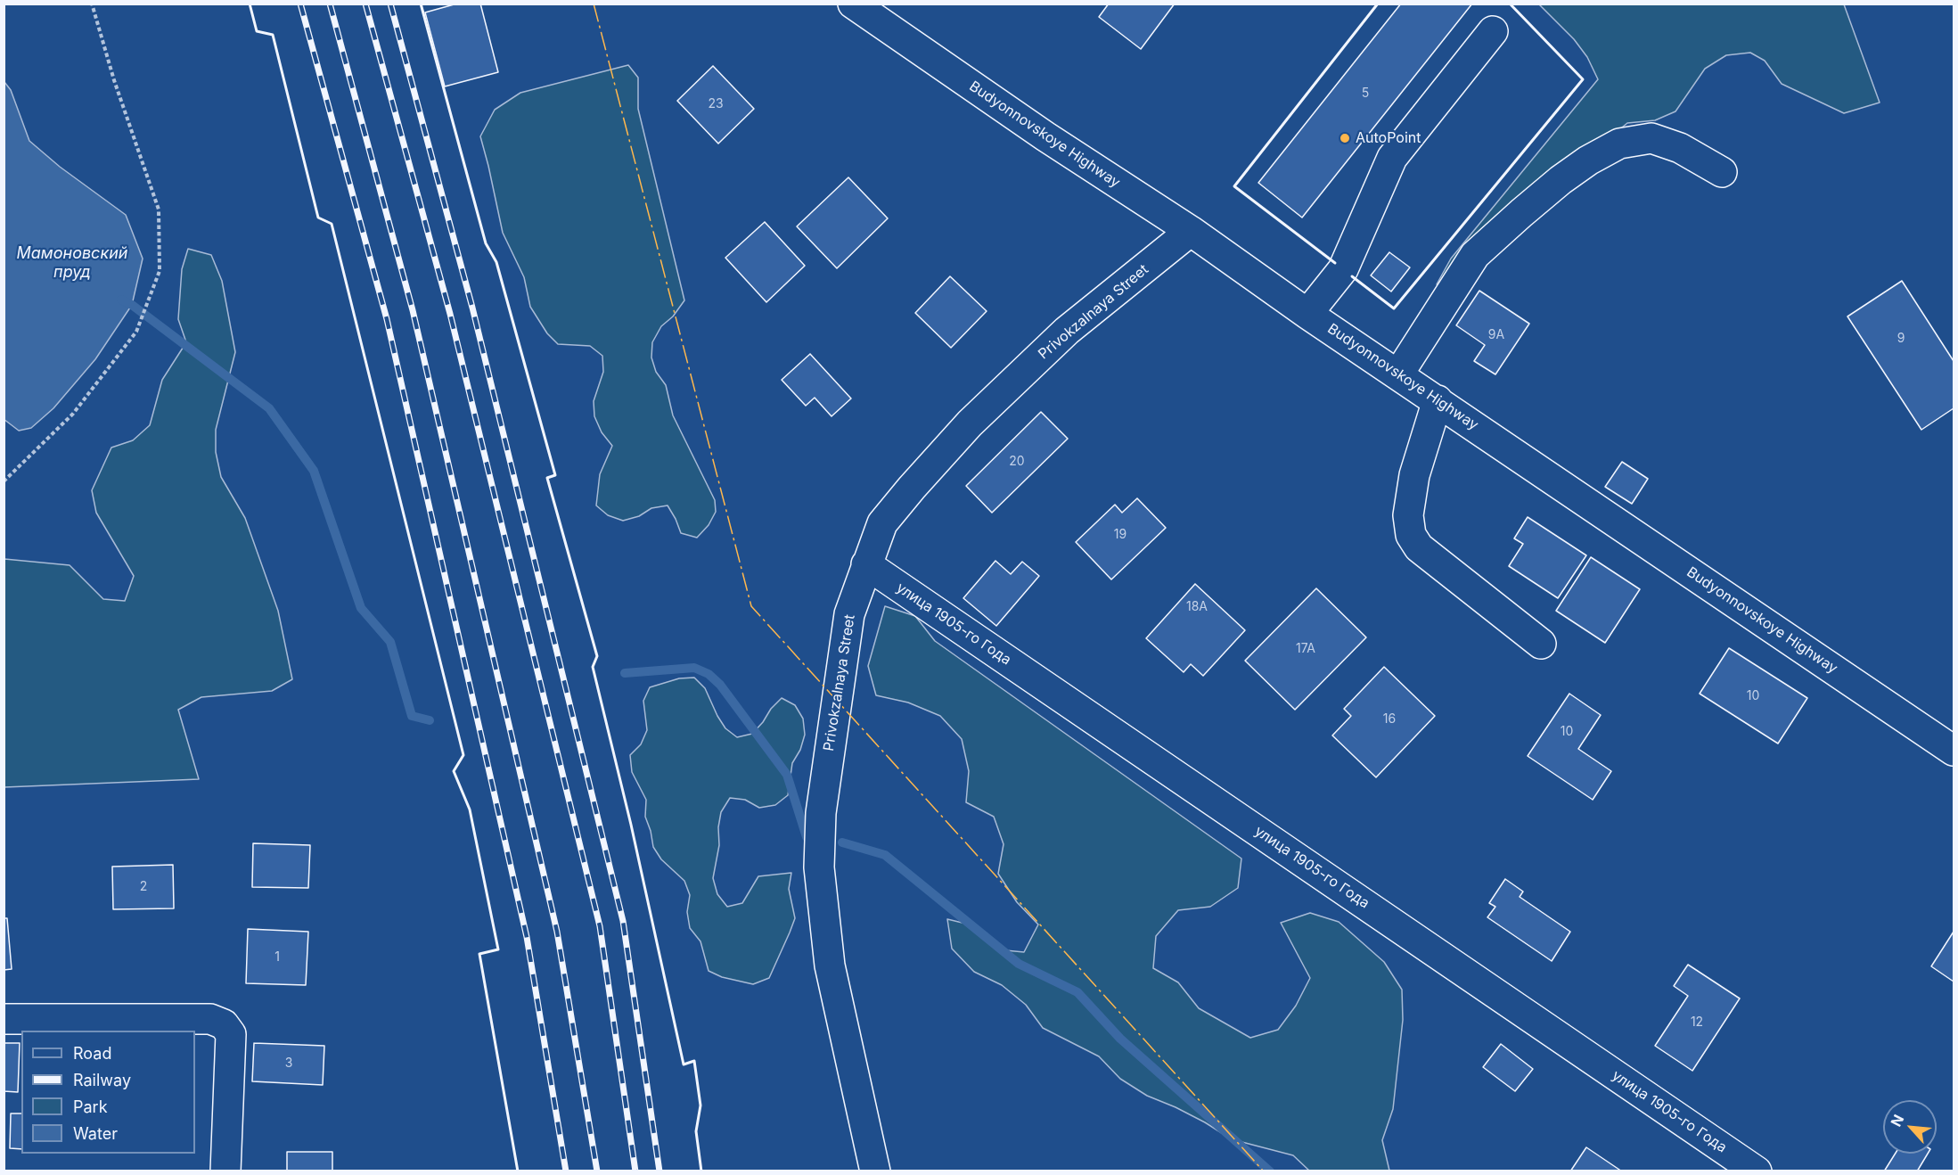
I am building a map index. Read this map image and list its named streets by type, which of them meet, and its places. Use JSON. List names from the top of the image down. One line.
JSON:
{"streets":{"street":["Budyonnovskoye Highway","Privokzalnaya Street","улица 1905-го Года"]},"crossings":[["Budyonnovskoye Highway","Privokzalnaya Street"],["Privokzalnaya Street","улица 1905-го Года"]],"water":["Мамоновский пруд"],"places":["AutoPoint"],"house_numbers":["5","23","9А","9","20","19","18А","17А","10","16","10","2","1","12","3"],"legend":["Road","Railway","Park","Water"],"north":"top left"}
